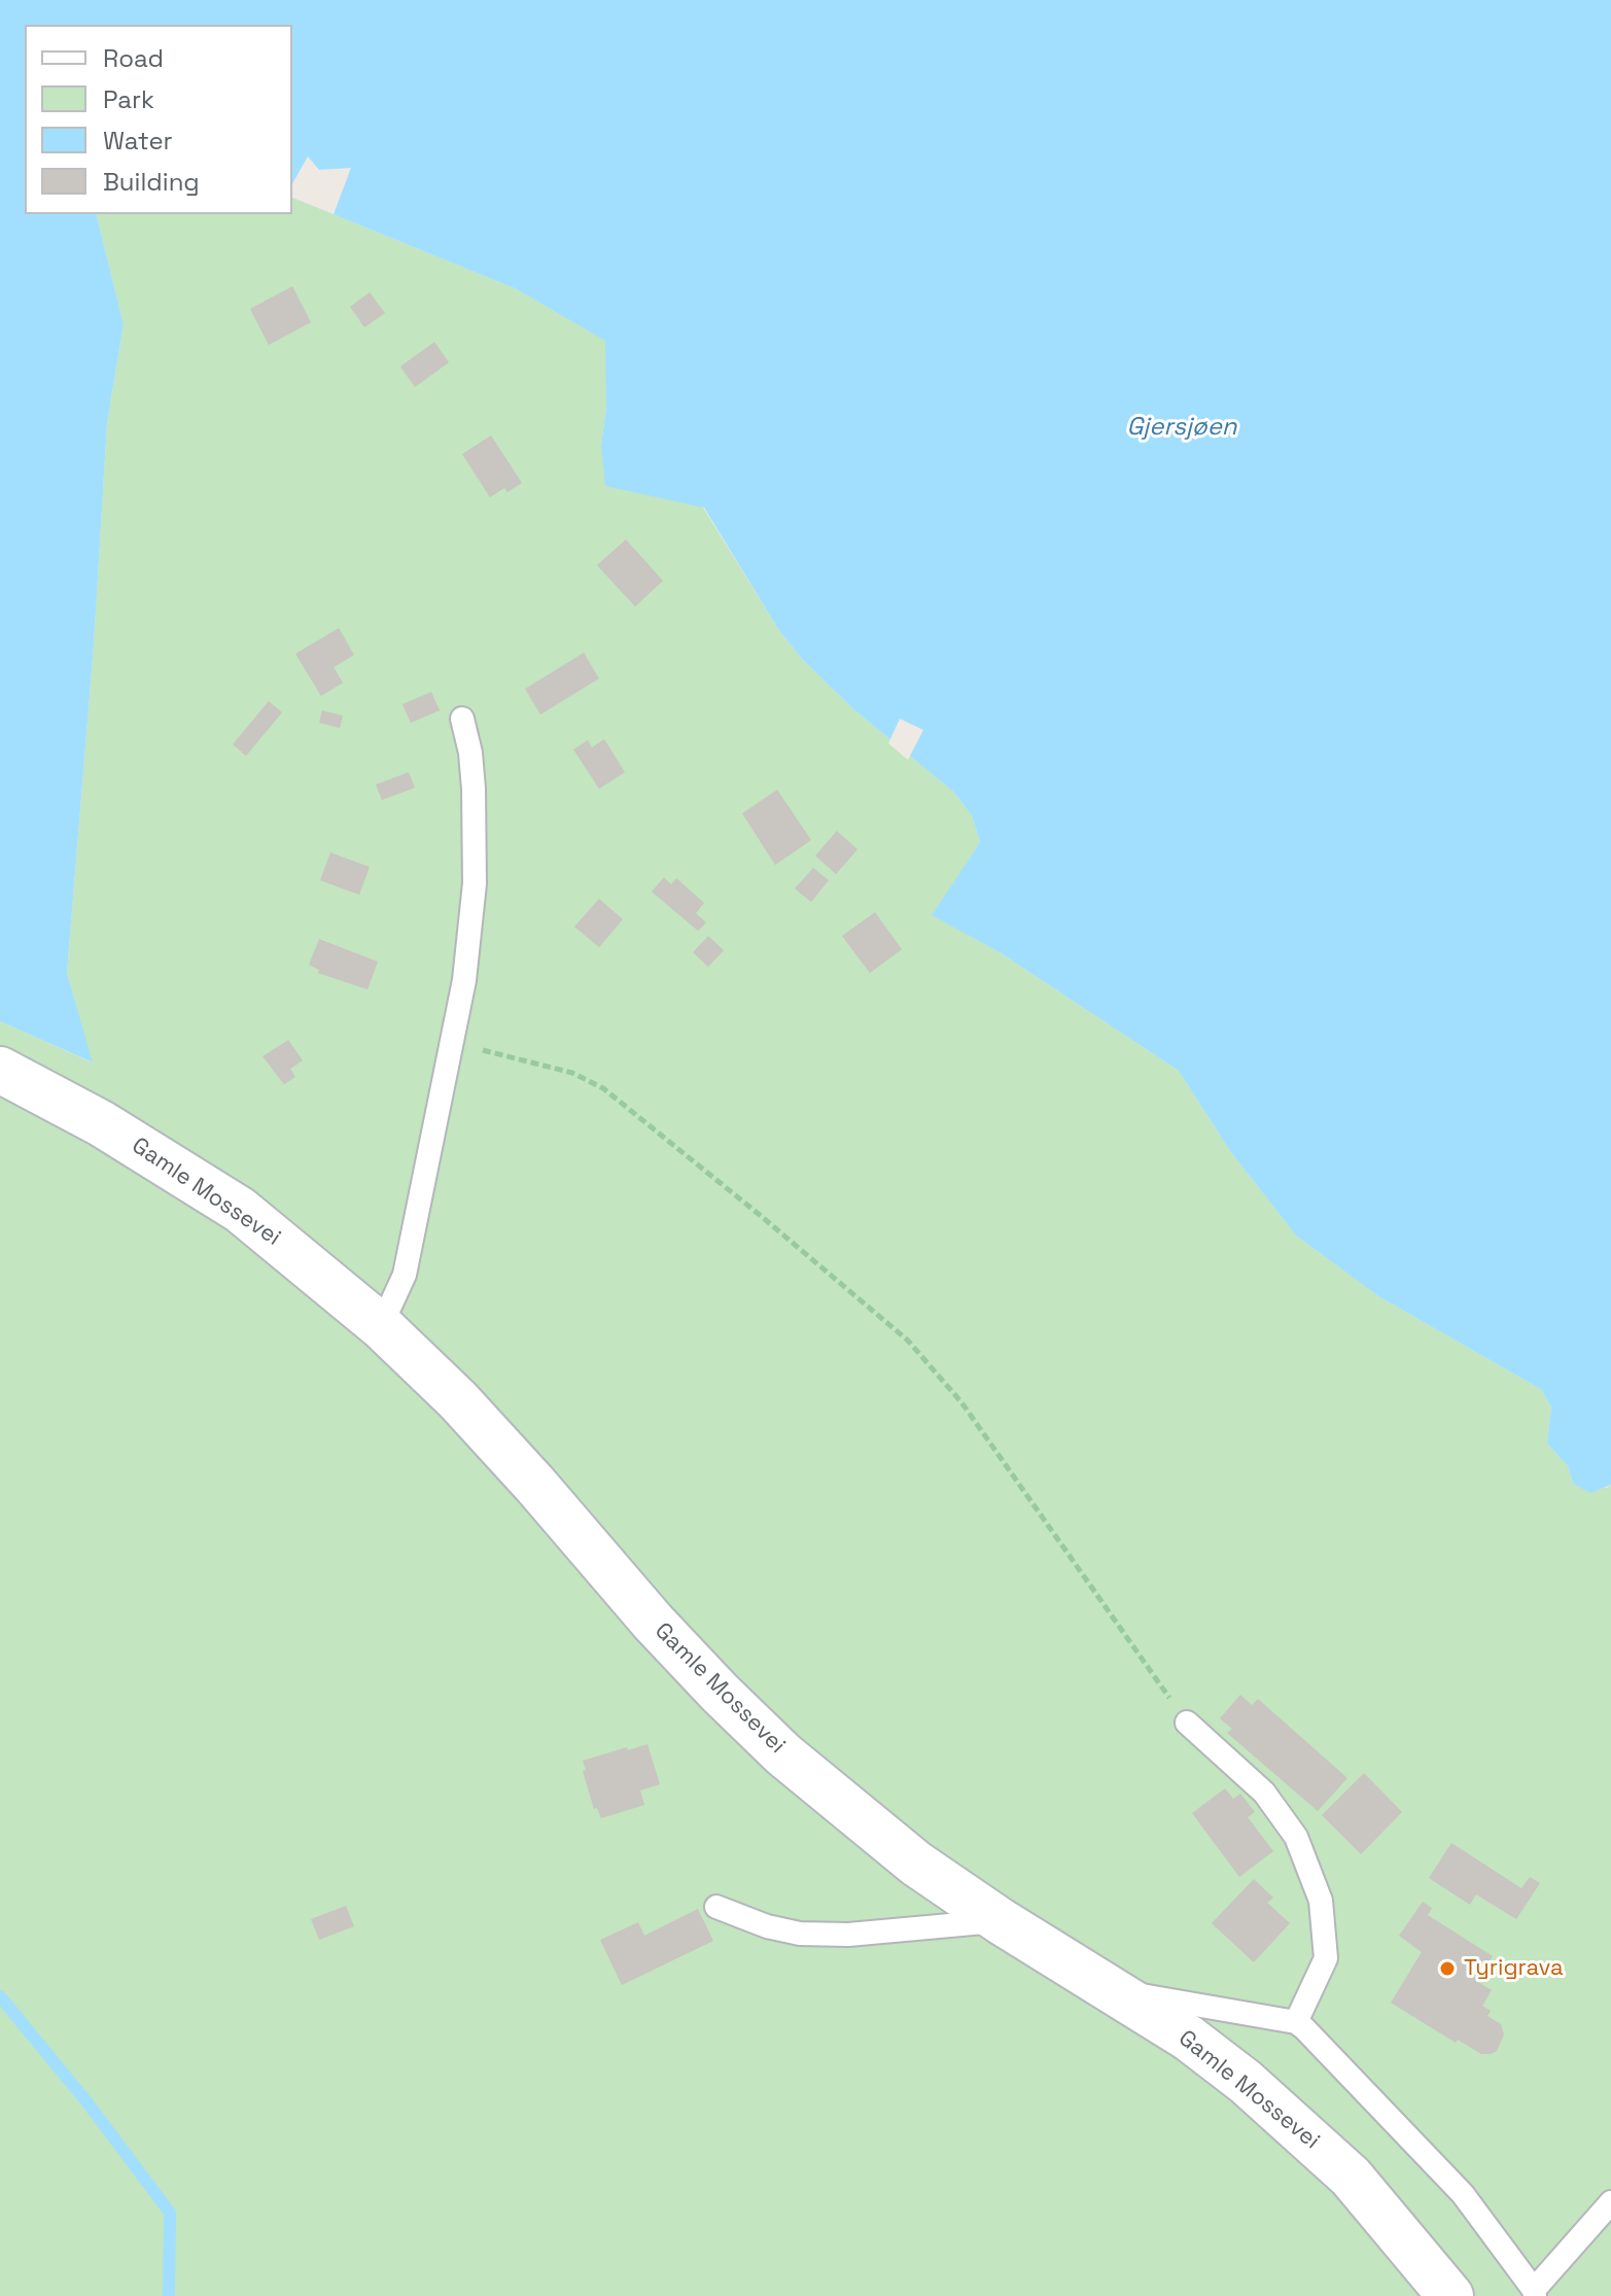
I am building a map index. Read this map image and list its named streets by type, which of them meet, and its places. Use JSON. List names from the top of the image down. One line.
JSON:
{"streets":{"main road":["Gamle Mossevei"]},"water":["Gjersjøen"],"places":["Tyrigrava"],"legend":["Road","Park","Water","Building"]}
